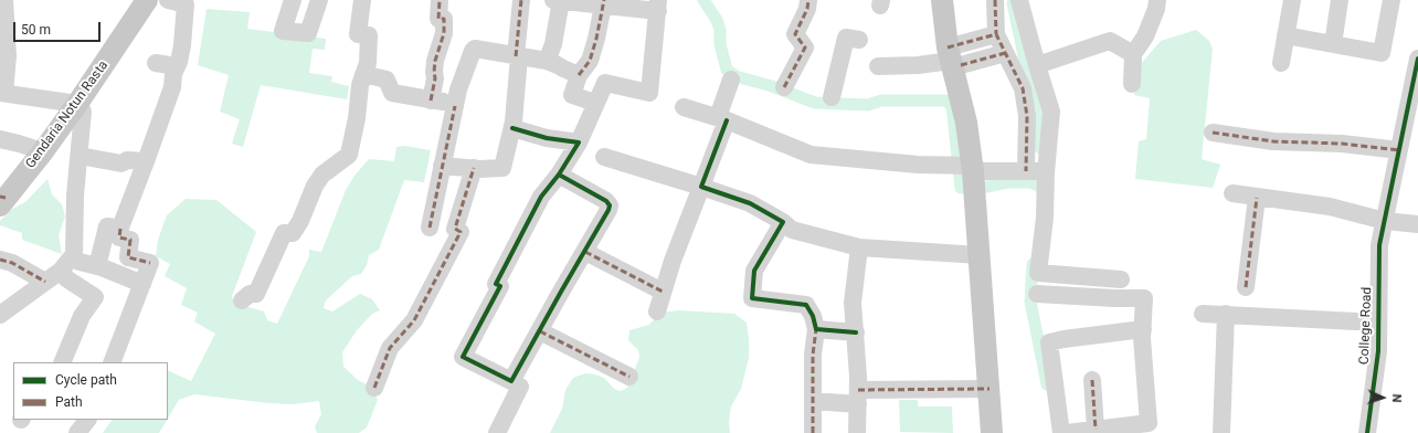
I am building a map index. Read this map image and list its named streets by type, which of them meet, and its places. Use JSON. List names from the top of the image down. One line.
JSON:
{"streets":{"main road":["Gendaria Notun Rasta"],"street":["College Road"]},"legend":["Cycle path","Path"],"scale_bar":"50 m","north":"right"}
